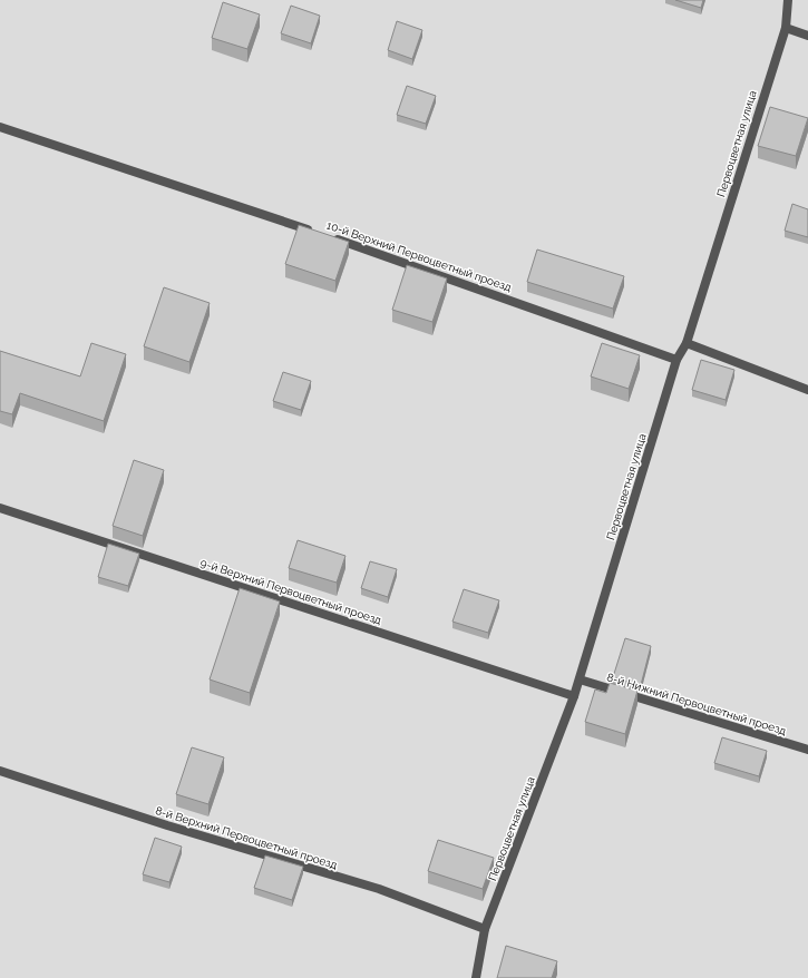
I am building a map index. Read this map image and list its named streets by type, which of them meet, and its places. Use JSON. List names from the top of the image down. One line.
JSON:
{"streets":{"lane":["Первоцветная улица","10-й Верхний Первоцветный проезд","9-й Верхний Первоцветный проезд","8-й Нижний Первоцветный проезд","8-й Верхний Первоцветный проезд"]},"crossings":[["Первоцветная улица","10-й Верхний Первоцветный проезд"],["Первоцветная улица","9-й Верхний Первоцветный проезд"],["Первоцветная улица","8-й Нижний Первоцветный проезд"],["Первоцветная улица","8-й Верхний Первоцветный проезд"]]}
